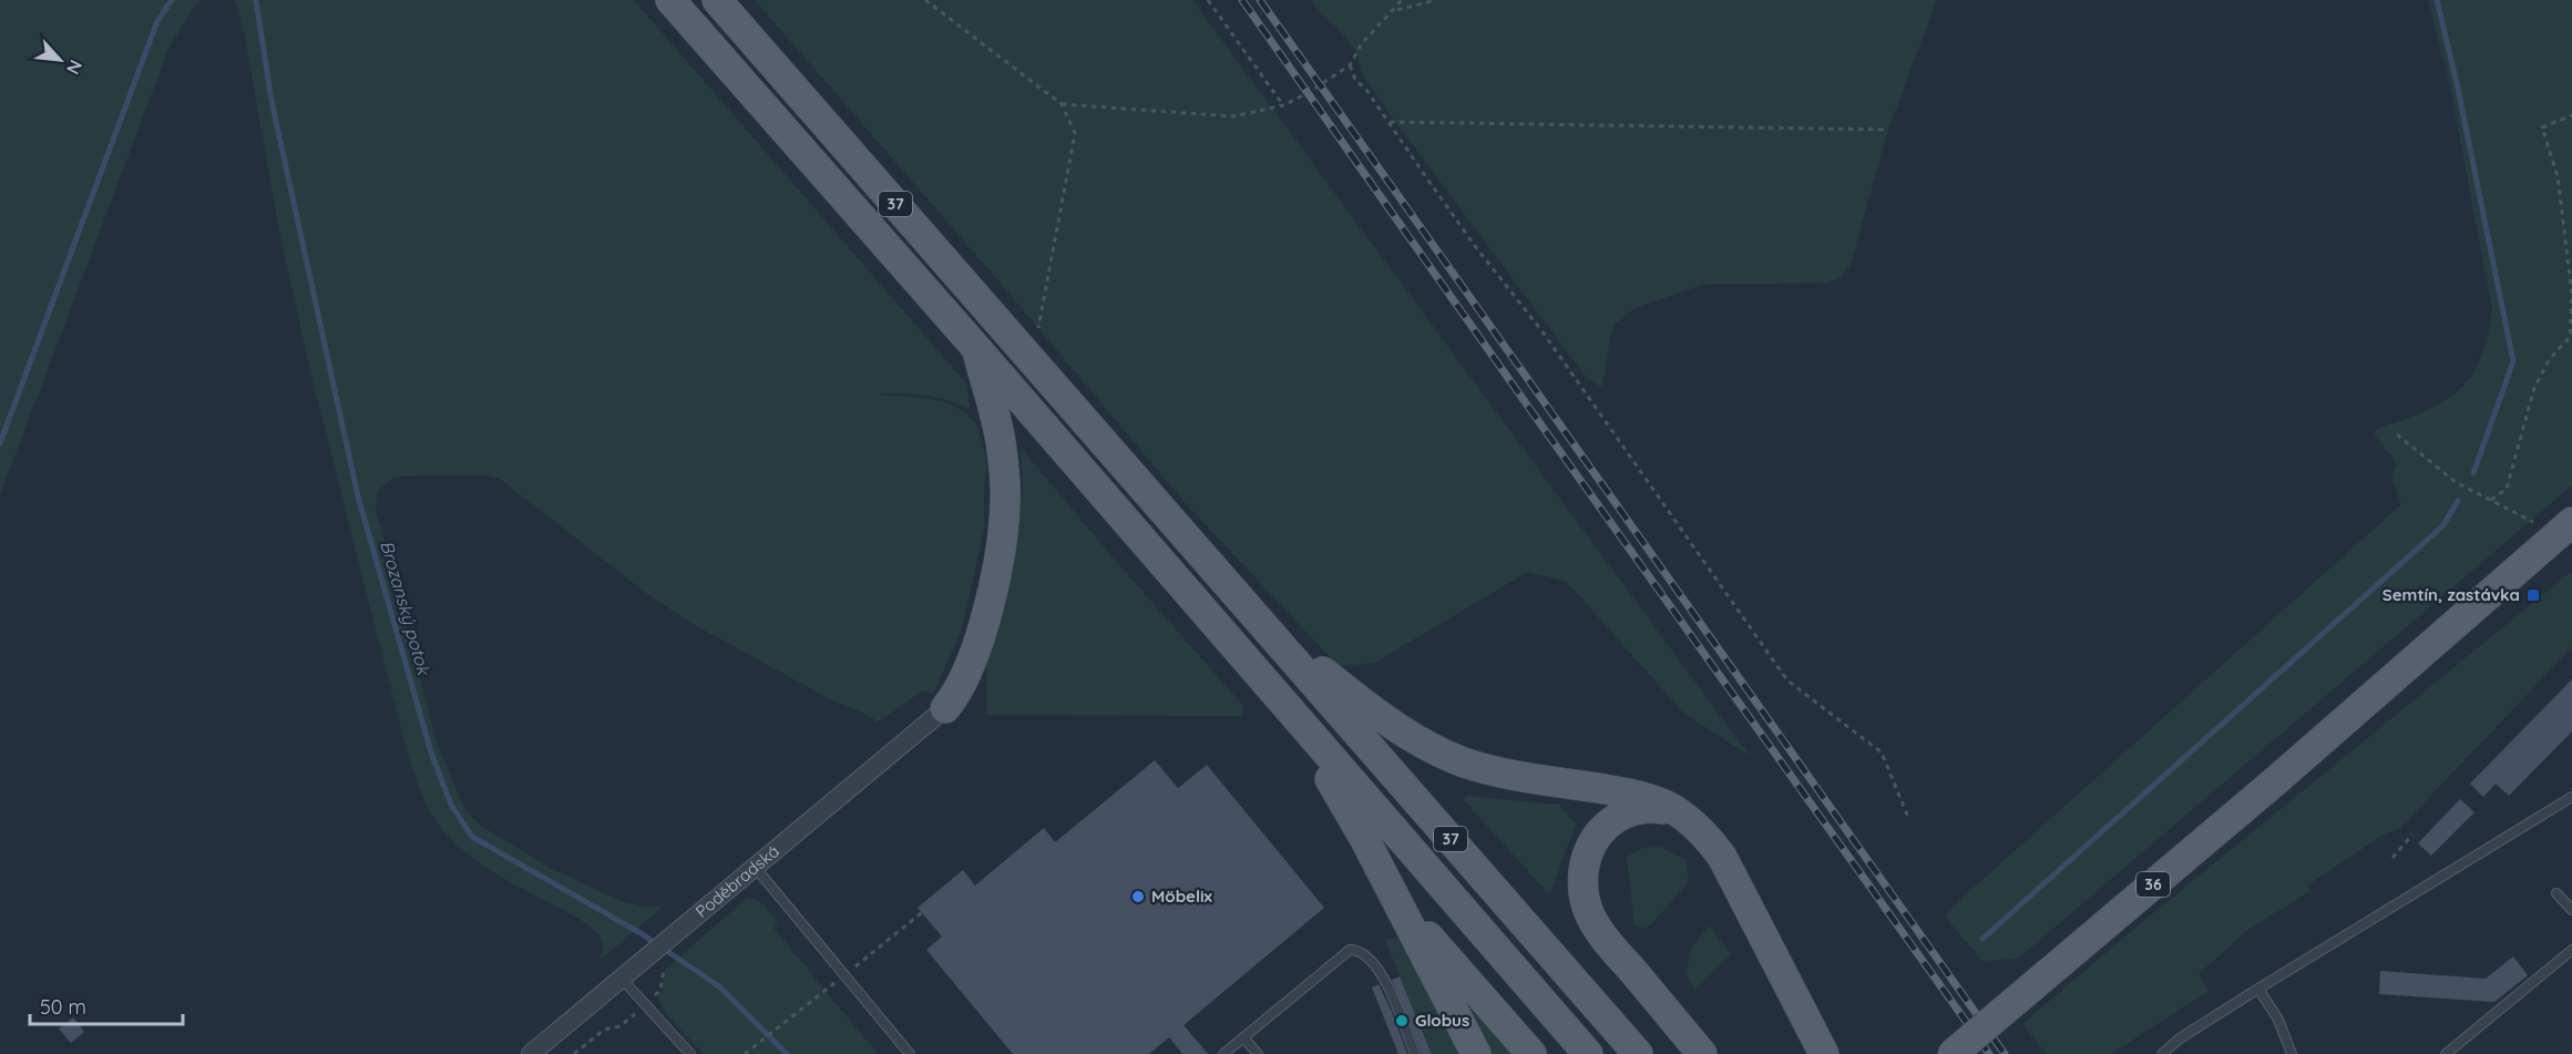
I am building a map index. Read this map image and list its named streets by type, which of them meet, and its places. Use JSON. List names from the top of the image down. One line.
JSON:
{"streets":{"main road":["37","36"],"street":["Poděbradská"]},"water":["Brozanský potok"],"places":{"transit":["Semtín, zastávka"],"other":["Möbelix","Globus"]},"scale_bar":"50 m","north":"bottom right"}
